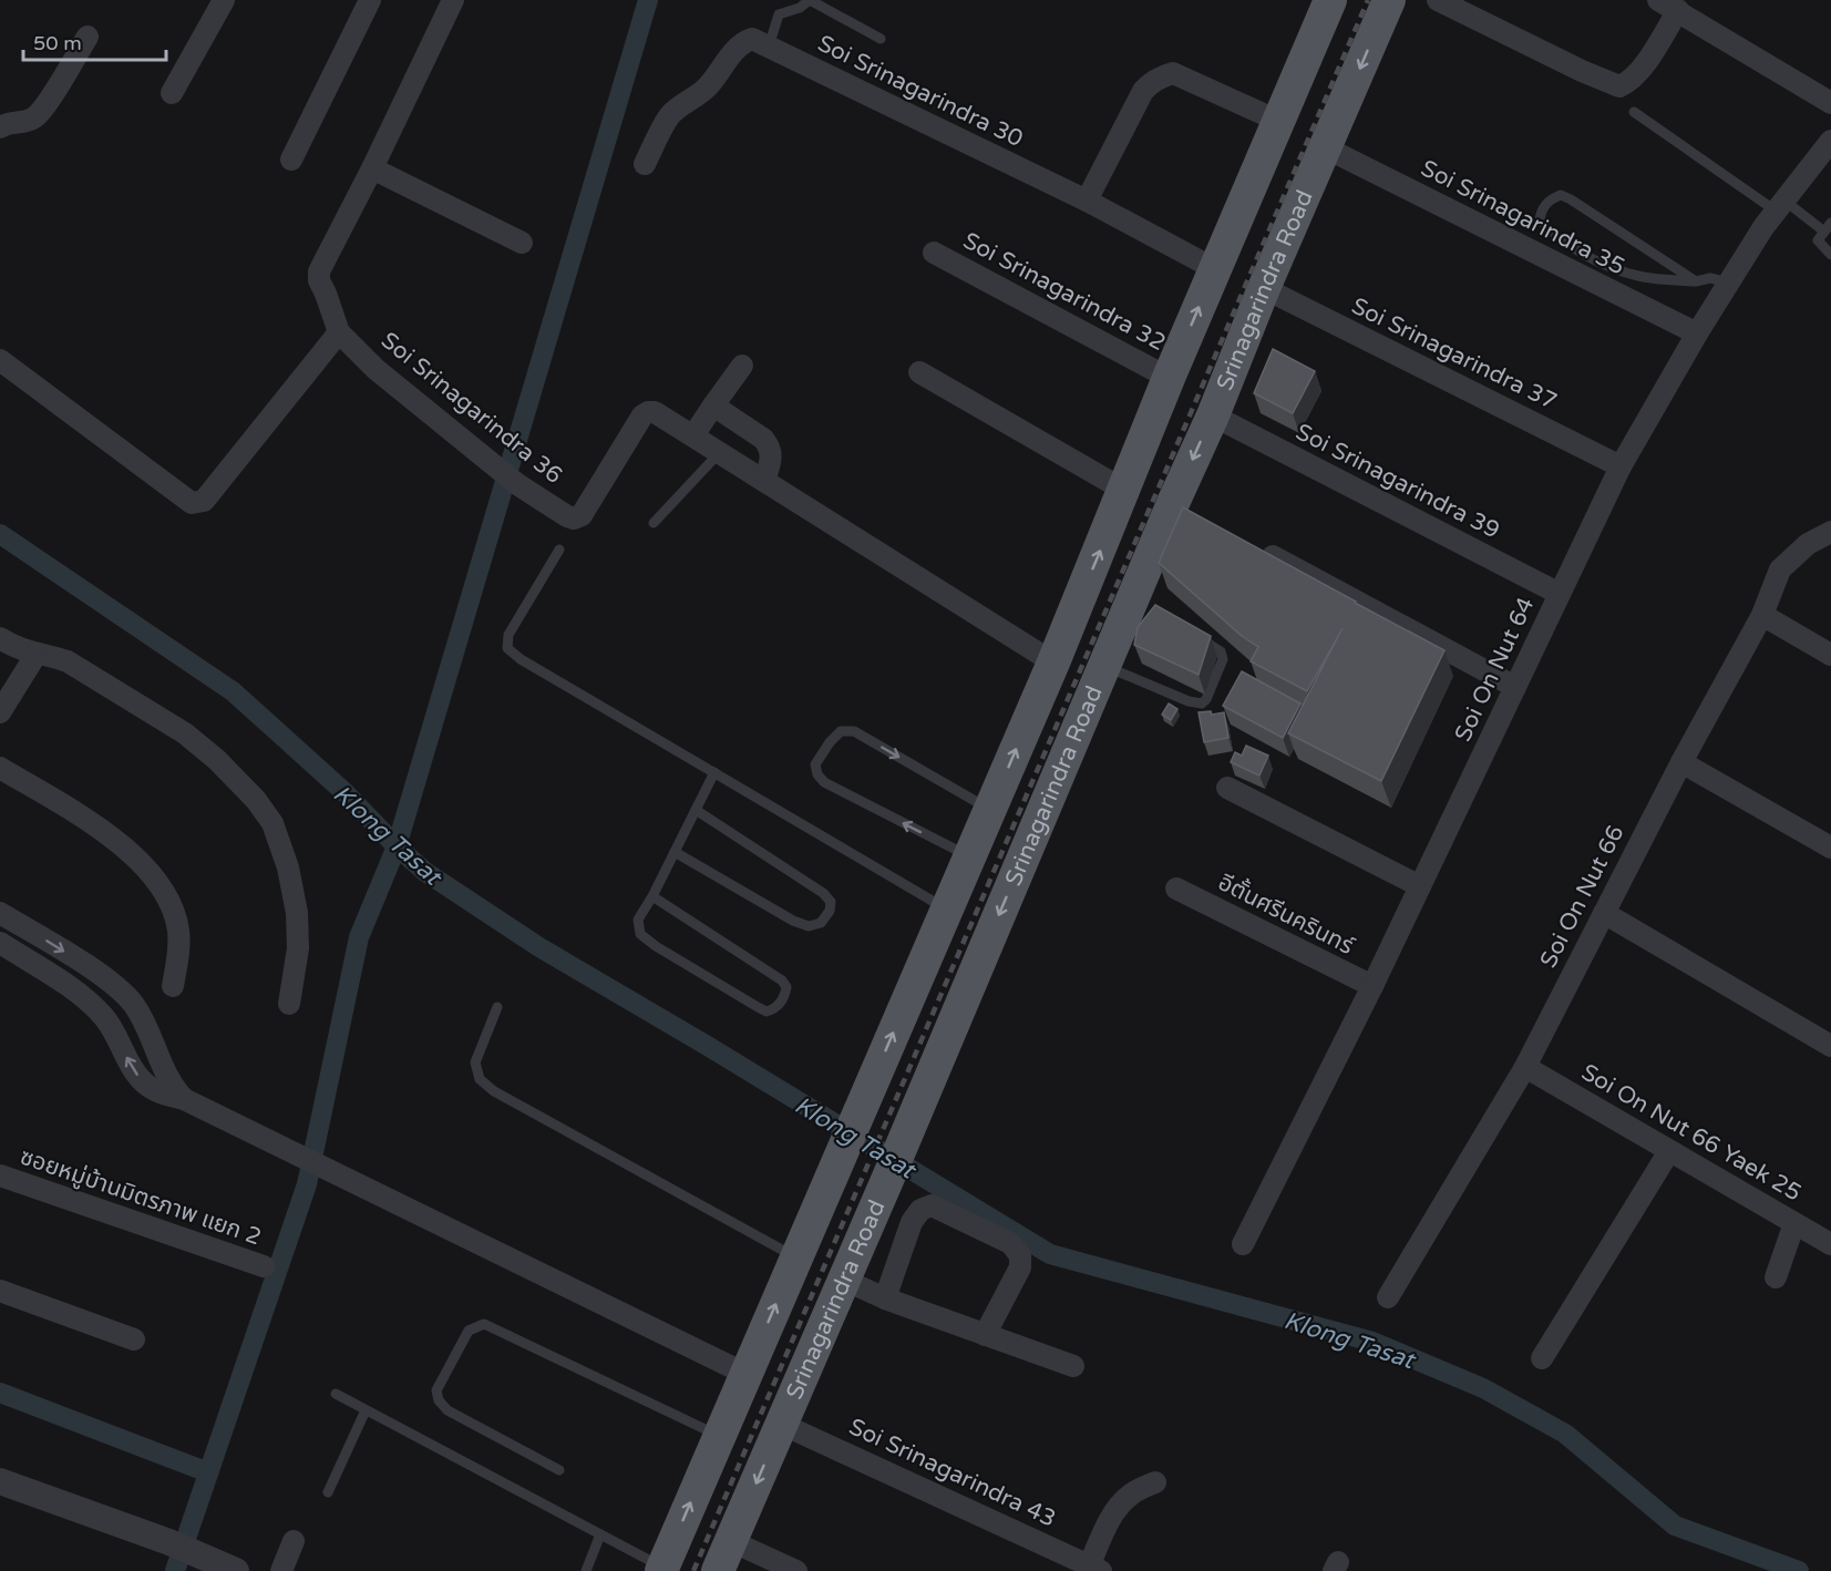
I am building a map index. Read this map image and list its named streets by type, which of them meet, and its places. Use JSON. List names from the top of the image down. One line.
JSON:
{"streets":{"main road":["Srinagarindra Road"],"street":["Soi Srinagarindra 30","Soi Srinagarindra 35","Soi Srinagarindra 32","Soi Srinagarindra 37","Soi Srinagarindra 36","Soi Srinagarindra 39","Soi On Nut 64","Soi On Nut 66","อีตั้นศรีนครินทร์","Soi On Nut 66 Yaek 25","ซอยหมู่บ้านมิตรภาพ แยก 2","Soi Srinagarindra 43"]},"crossings":[["Soi Srinagarindra 30","Srinagarindra Road"],["Soi Srinagarindra 35","Srinagarindra Road"],["Soi Srinagarindra 35","Soi On Nut 64"],["Srinagarindra Road","Soi Srinagarindra 32"],["Srinagarindra Road","Soi Srinagarindra 37"],["Srinagarindra Road","Soi Srinagarindra 36"],["Srinagarindra Road","Soi Srinagarindra 39"],["Srinagarindra Road","Soi Srinagarindra 43"],["Soi Srinagarindra 37","Soi On Nut 64"],["Soi Srinagarindra 39","Soi On Nut 64"],["Soi On Nut 64","อีตั้นศรีนครินทร์"],["Soi On Nut 66","Soi On Nut 66 Yaek 25"]],"water":["Klong Tasat"],"scale_bar":"50 m"}
